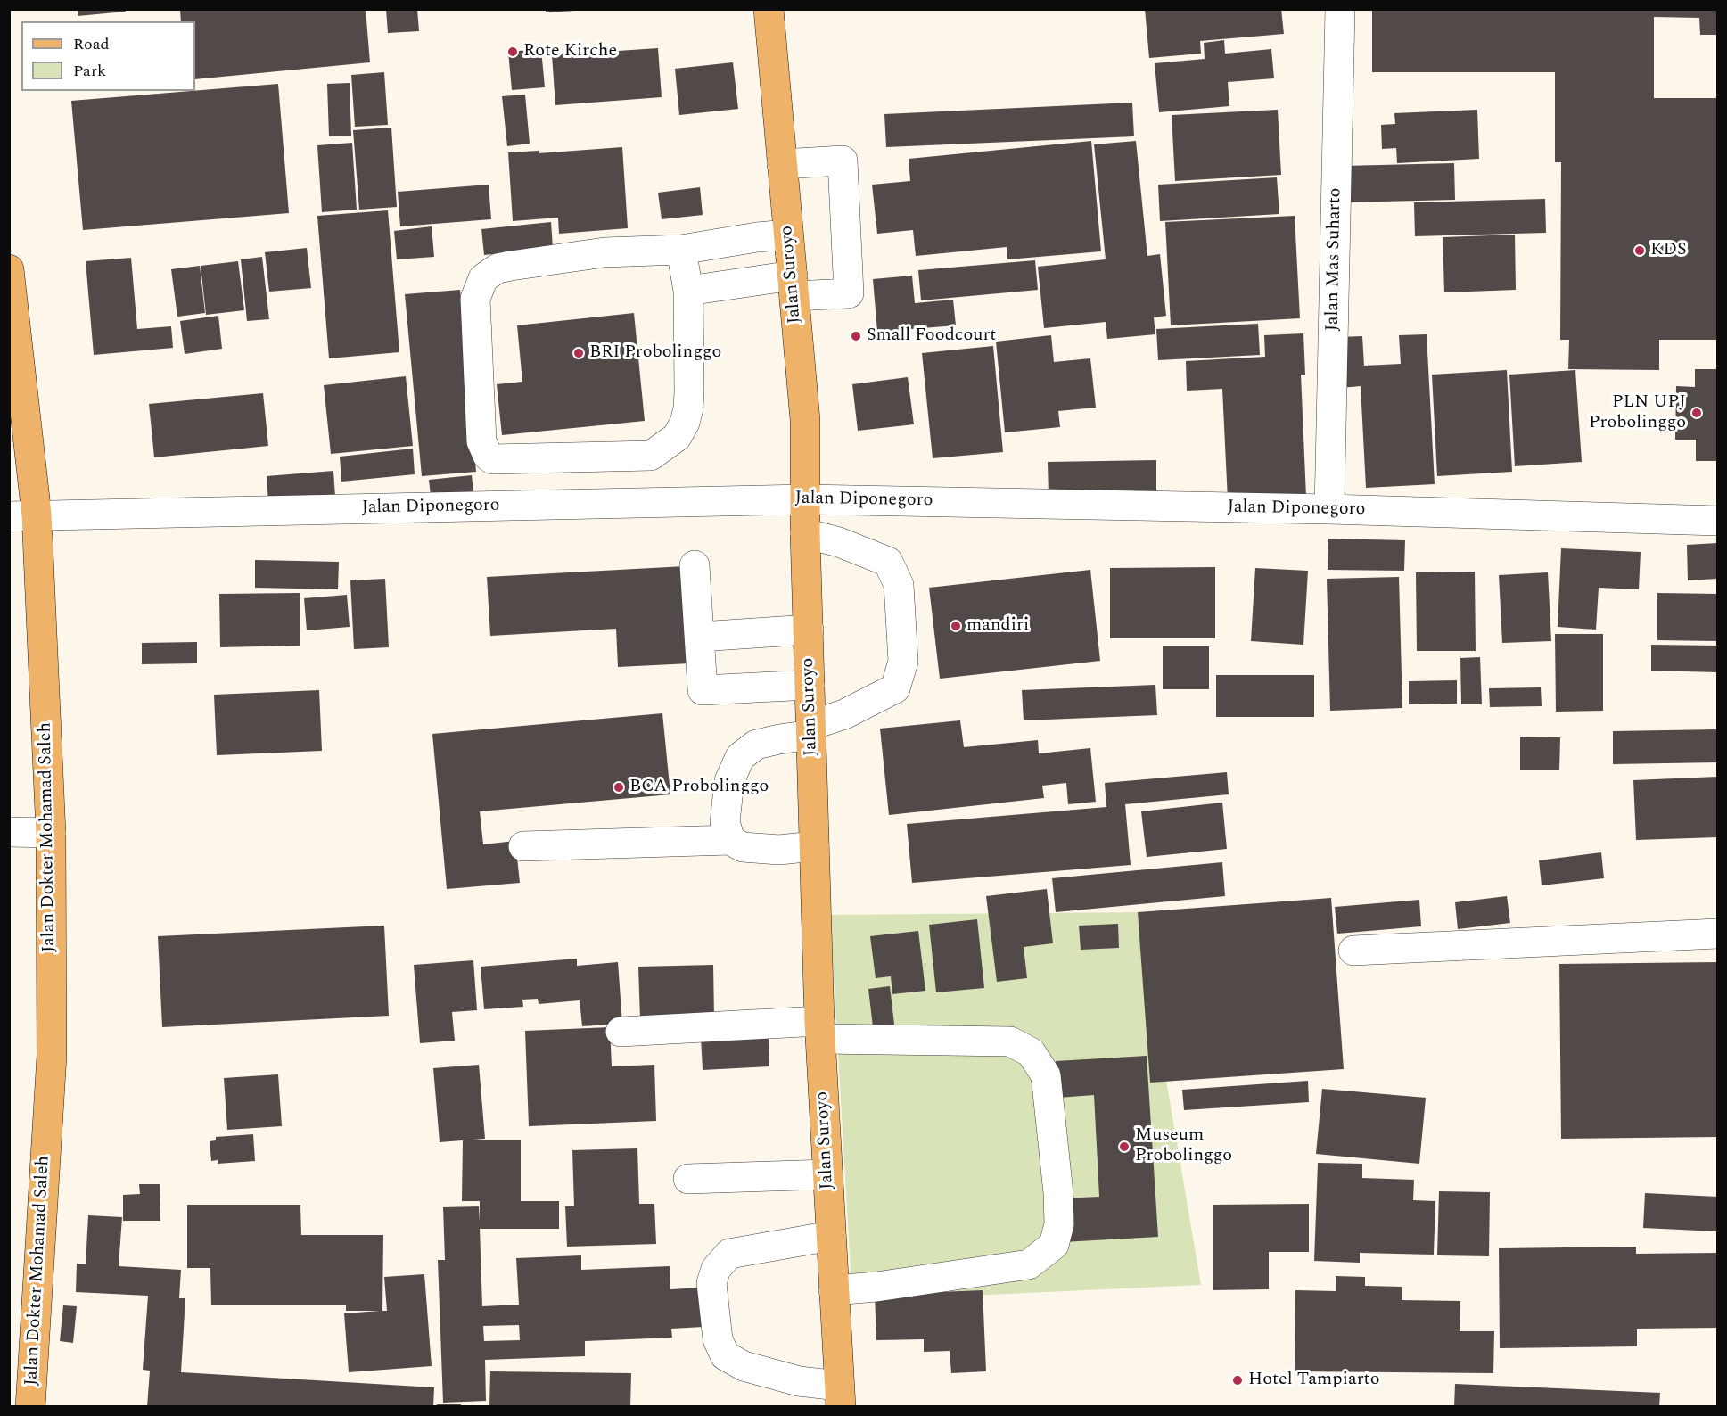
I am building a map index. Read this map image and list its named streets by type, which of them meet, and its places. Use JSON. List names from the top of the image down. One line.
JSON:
{"streets":{"main road":["Jalan Suroyo","Jalan Dokter Mohamad Saleh"],"street":["Jalan Mas Suharto","Jalan Diponegoro"]},"crossings":[["Jalan Mas Suharto","Jalan Diponegoro"],["Jalan Suroyo","Jalan Diponegoro"],["Jalan Diponegoro","Jalan Dokter Mohamad Saleh"]],"places":["Rote Kirche","KDS","Small Foodcourt","BRI Probolinggo","PLN UPJ Probolinggo","mandiri","BCA Probolinggo","Museum Probolinggo","Hotel Tampiarto"],"legend":["Road","Park"]}
